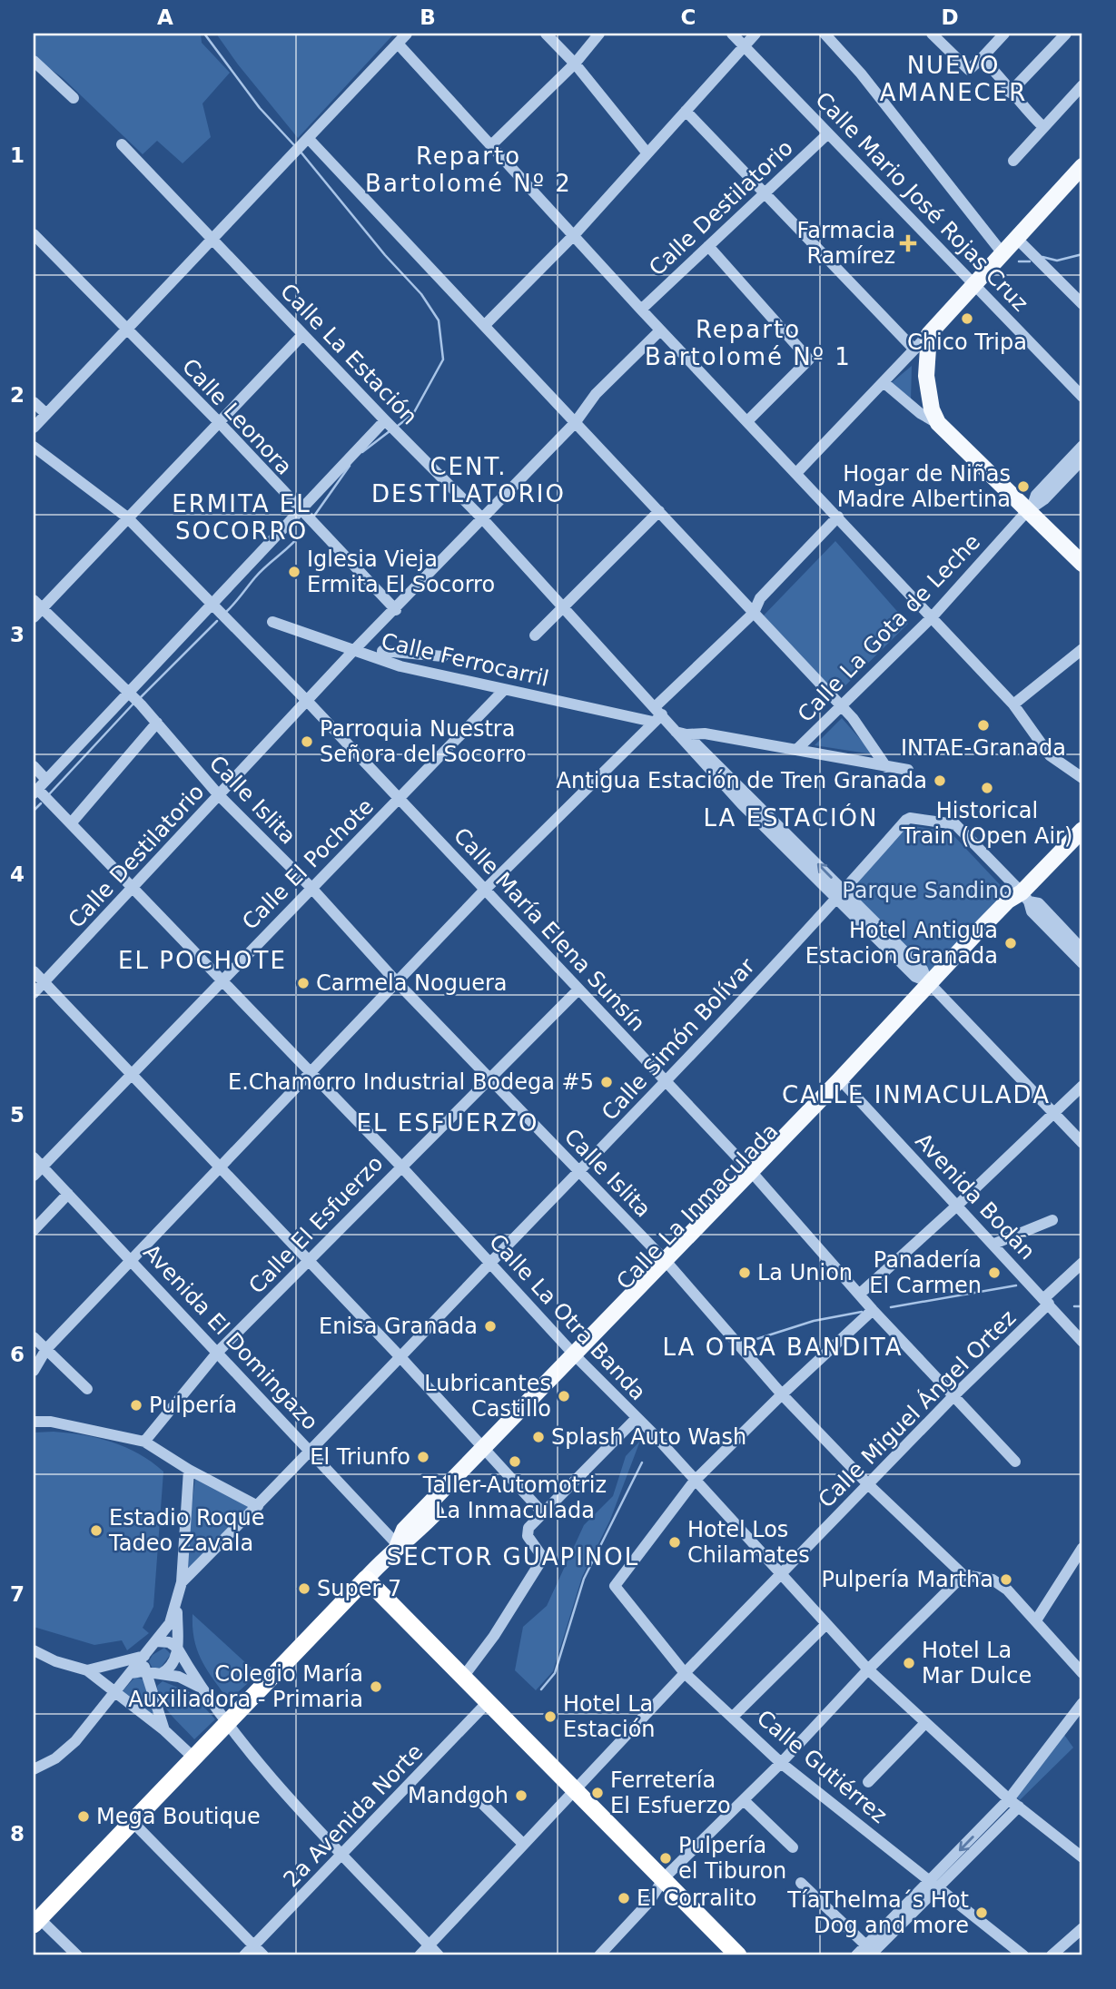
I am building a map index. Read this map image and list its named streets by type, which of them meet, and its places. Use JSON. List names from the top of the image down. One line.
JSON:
{"streets":{"main road":["Calle La Inmaculada"],"street":["Calle Mario José Rojas Cruz","Calle Destilatorio","Calle La Estación","Calle Leonora","Calle La Gota de Leche","Calle Ferrocarril","Calle Islita","Calle El Pochote","Calle María Elena Sunsín","Calle Simón Bolívar","Avenida Bodán","Calle El Esfuerzo","Calle La Otra Banda","Avenida El Domingazo","Calle Miguel Ángel Ortez","Calle Gutiérrez","2a Avenida Norte"]},"crossings":[["Calle Mario José Rojas Cruz","Calle Destilatorio"],["Calle Destilatorio","Calle La Estación"],["Calle Destilatorio","Calle Leonora"],["Calle Destilatorio","Calle Ferrocarril"],["Calle Destilatorio","Calle Islita"],["Calle Destilatorio","Calle María Elena Sunsín"],["Calle Destilatorio","Calle La Otra Banda"],["Calle La Estación","Calle Ferrocarril"],["Calle La Estación","Calle Simón Bolívar"],["Calle La Estación","Calle La Inmaculada"],["Calle Ferrocarril","Calle El Pochote"],["Calle Islita","Calle El Pochote"],["Calle Islita","Calle Simón Bolívar"],["Calle Islita","Calle La Inmaculada"],["Calle Islita","Calle El Esfuerzo"],["Calle Islita","Calle Miguel Ángel Ortez"],["Calle El Pochote","Calle María Elena Sunsín"],["Calle El Pochote","Calle La Otra Banda"],["Calle El Pochote","Avenida El Domingazo"],["Calle María Elena Sunsín","Calle Simón Bolívar"],["Calle María Elena Sunsín","Calle La Inmaculada"],["Calle María Elena Sunsín","Calle El Esfuerzo"],["Calle María Elena Sunsín","Calle Miguel Ángel Ortez"],["Calle Simón Bolívar","Calle La Inmaculada"],["Calle Simón Bolívar","Calle La Otra Banda"],["Calle Simón Bolívar","Avenida El Domingazo"],["Avenida Bodán","Calle La Inmaculada"],["Avenida Bodán","Calle Miguel Ángel Ortez"],["Calle La Inmaculada","Calle La Otra Banda"],["Calle La Inmaculada","Avenida El Domingazo"],["Calle El Esfuerzo","Calle La Otra Banda"],["Calle El Esfuerzo","Avenida El Domingazo"],["Calle La Otra Banda","Calle Miguel Ángel Ortez"],["Calle La Otra Banda","Calle Gutiérrez"],["Calle Miguel Ángel Ortez","Calle Gutiérrez"]],"districts":["NUEVO AMANECER","Reparto Bartolomé Nº 2","Reparto Bartolomé Nº 1","CENT. DESTILATORIO","ERMITA EL SOCORRO","LA ESTACIÓN","EL POCHOTE","CALLE INMACULADA","EL ESFUERZO","LA OTRA BANDITA","SECTOR GUAPINOL"],"parks":["Parque Sandino"],"places":{"health":["Farmacia Ramírez"],"other":["Chico Tripa","Hogar de Niñas Madre Albertina","Iglesia Vieja Ermita El Socorro","INTAE-Granada","Parroquia Nuestra Señora del Socorro","Antigua Estación de Tren Granada","Historical Train (Open Air)","Hotel Antigua Estacion Granada","Carmela Noguera","E.Chamorro Industrial Bodega #5","La Union","Panadería El Carmen","Enisa Granada","Lubricantes Castillo","Pulpería","Splash Auto Wash","El Triunfo","Taller-Automotriz La Inmaculada","Estadio Roque Tadeo Zavala","Hotel Los Chilamates","Pulpería Martha","Super 7","Hotel La Mar Dulce","Colegio María Auxiliadora - Primaria","Hotel La Estación","Ferretería El Esfuerzo","Mandgoh","Mega Boutique","Pulpería el Tiburon","El Corralito","TíaThelma´s Hot Dog and more"]},"grid":{"columns":["A","B","C","D"],"rows":["1","2","3","4","5","6","7","8"]}}
